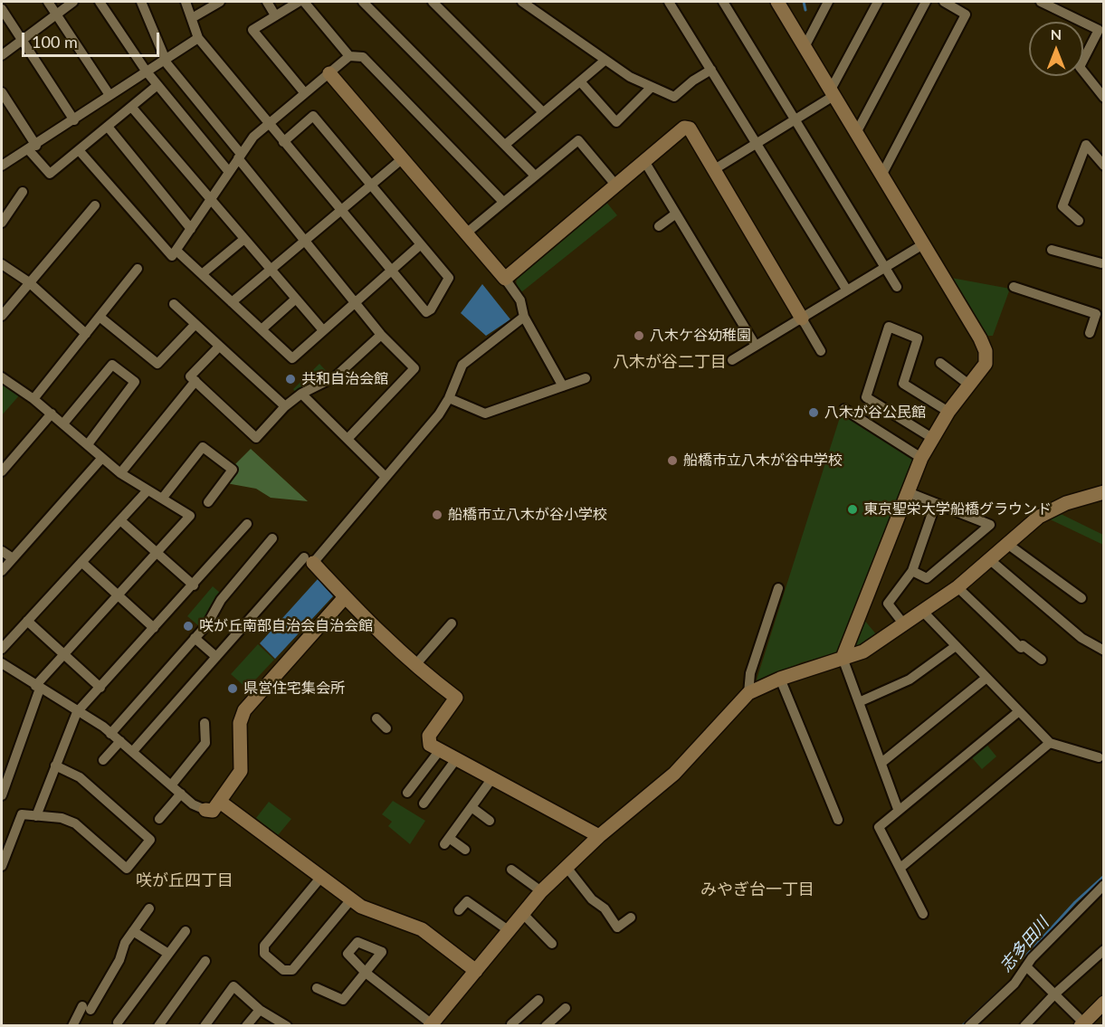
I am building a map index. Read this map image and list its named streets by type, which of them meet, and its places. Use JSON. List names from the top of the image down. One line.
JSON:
{"districts":["八木が谷二丁目","咲が丘四丁目","みやぎ台一丁目"],"water":["志多田川"],"places":["八木ケ谷幼稚園","共和自治会館","八木が谷公民館","船橋市立八木が谷中学校","東京聖栄大学船橋グラウンド","船橋市立八木が谷小学校","咲が丘南部自治会自治会館","県営住宅集会所"],"scale_bar":"100 m","north":"top"}
